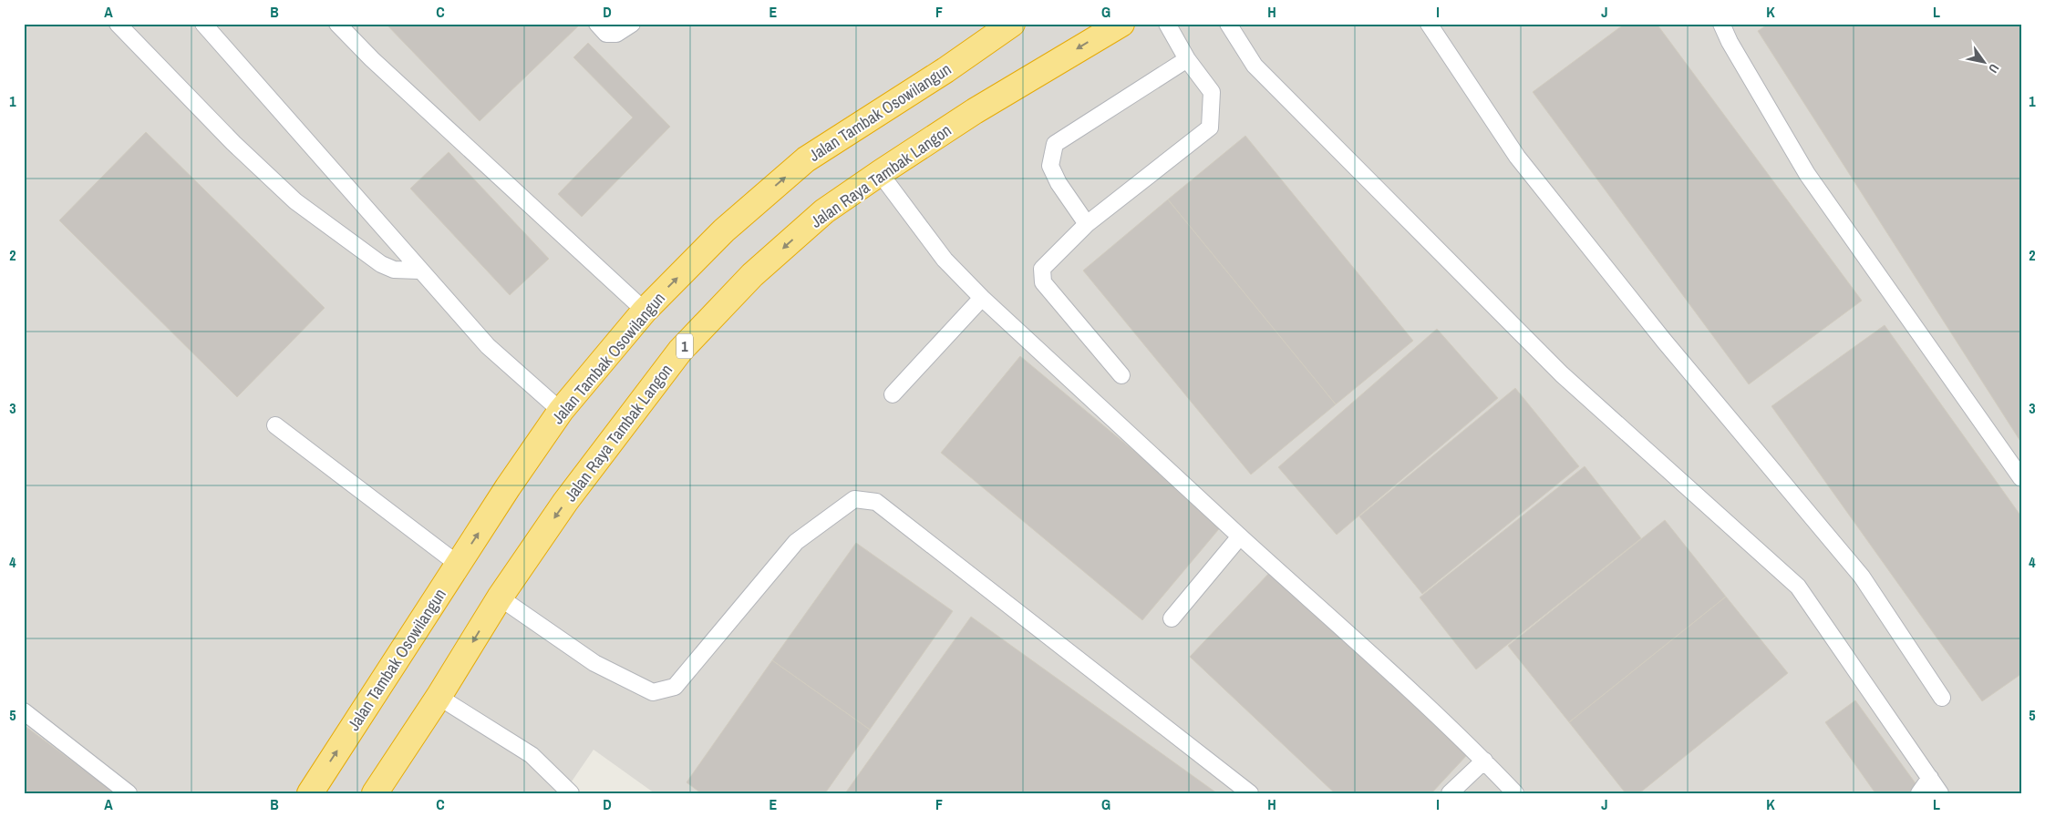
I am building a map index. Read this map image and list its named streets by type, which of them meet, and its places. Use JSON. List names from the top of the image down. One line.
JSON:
{"streets":{"highway":["Jalan Tambak Osowilangun","Jalan Raya Tambak Langon","1"]},"one_way":["Jalan Tambak Osowilangun","Jalan Raya Tambak Langon"],"north":"bottom right","grid":{"columns":["A","B","C","D","E","F","G","H","I","J","K","L"],"rows":["1","2","3","4","5"]}}
